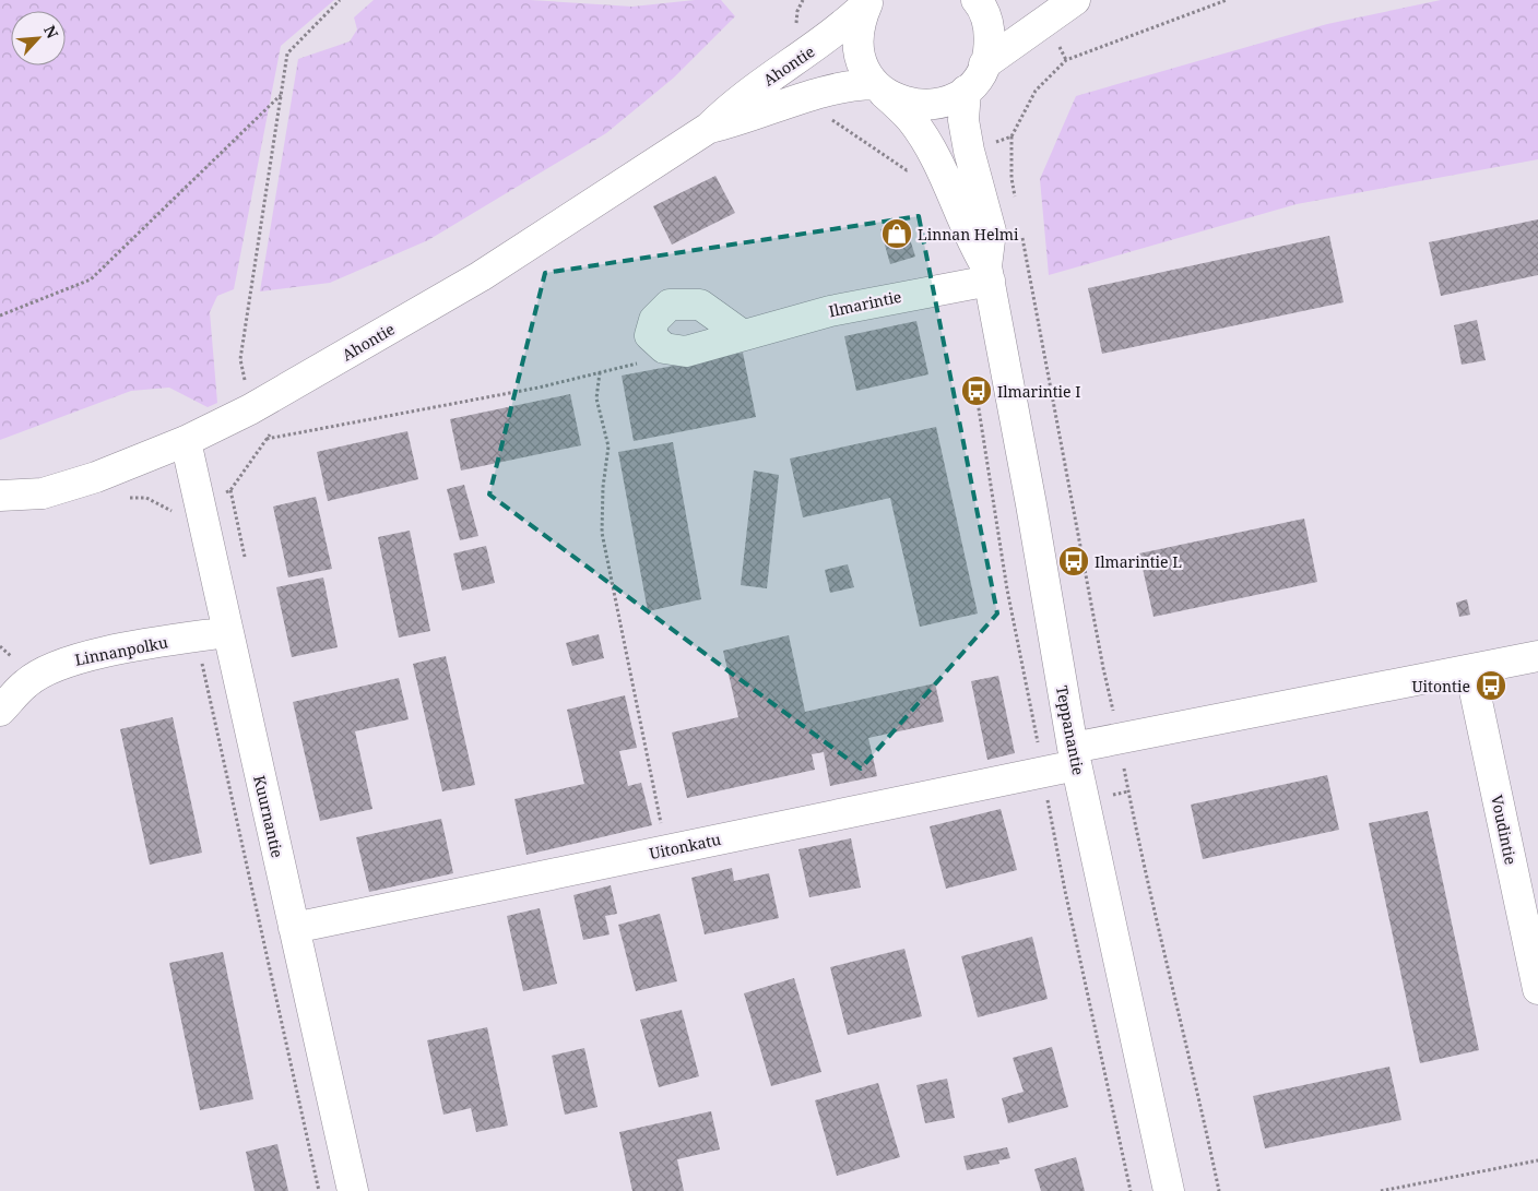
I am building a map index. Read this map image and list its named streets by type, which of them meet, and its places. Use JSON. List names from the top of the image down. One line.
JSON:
{"streets":{"street":["Ahontie","Ilmarintie","Linnanpolku","Teppanantie","Kuurnantie","Voudintie","Uitonkatu"]},"crossings":[["Ahontie","Teppanantie"],["Ahontie","Kuurnantie"],["Ilmarintie","Teppanantie"],["Linnanpolku","Kuurnantie"],["Teppanantie","Uitonkatu"],["Kuurnantie","Uitonkatu"]],"places":{"shop":["Linnan Helmi"],"bus stop":["Ilmarintie I","Ilmarintie L","Uitontie"]},"north":"top right"}
